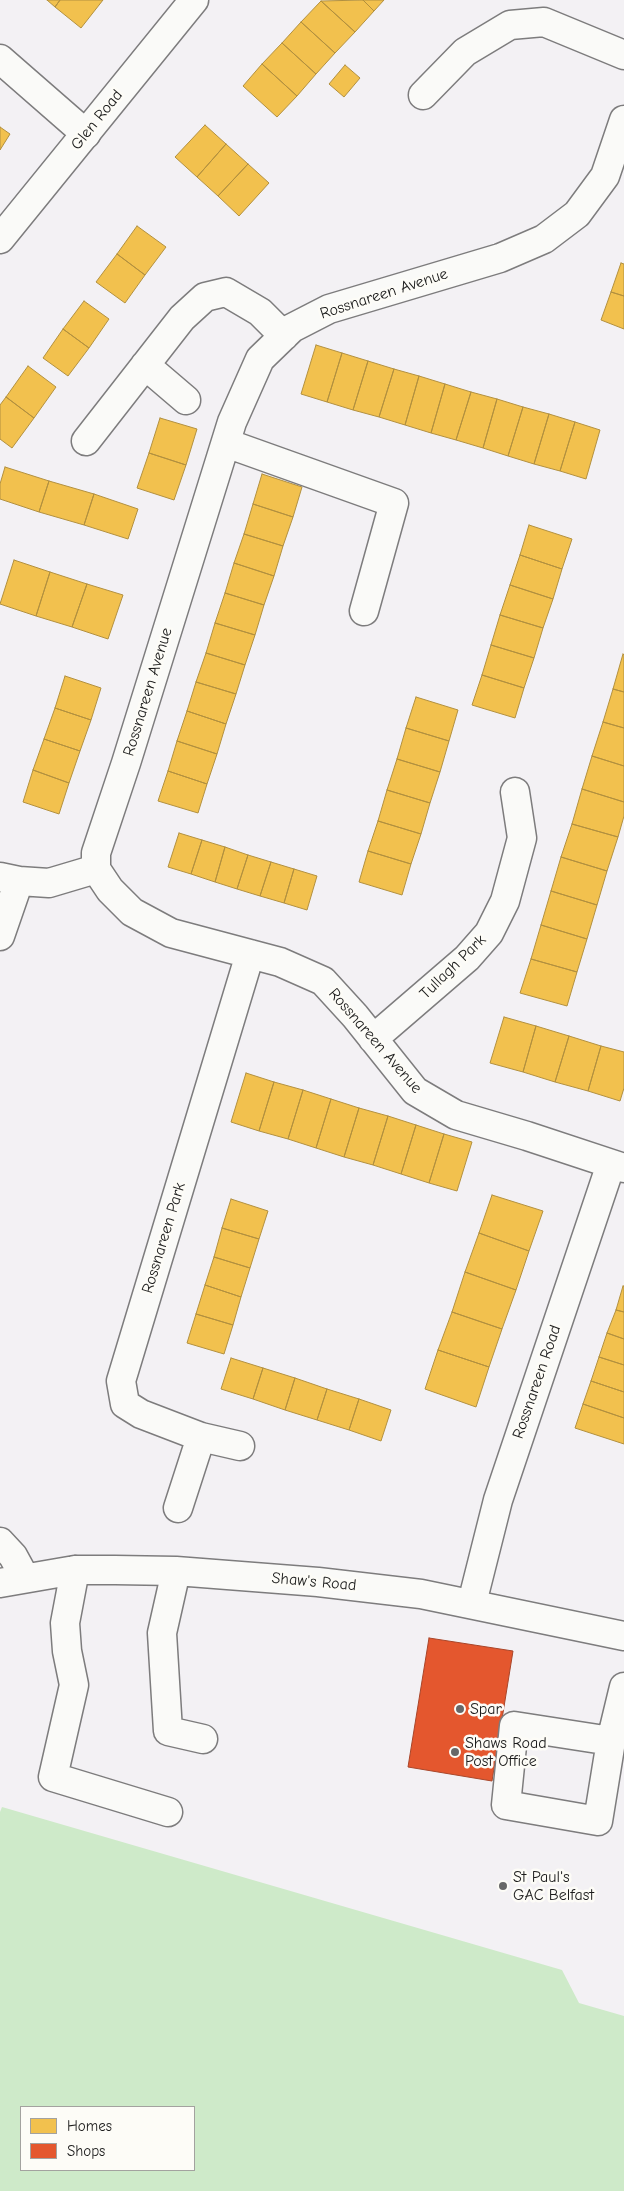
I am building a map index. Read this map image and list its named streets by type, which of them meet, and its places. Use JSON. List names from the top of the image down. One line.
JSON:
{"streets":{"street":["Glen Road","Rossnareen Avenue","Tullagh Park","Rossnareen Park","Rossnareen Road","Shaw's Road"]},"crossings":[["Rossnareen Avenue","Tullagh Park"],["Rossnareen Avenue","Rossnareen Park"],["Rossnareen Avenue","Rossnareen Road"],["Rossnareen Road","Shaw's Road"]],"places":["Spar","Shaws Road Post Office","St Paul's GAC Belfast"],"legend":["Homes","Shops"]}
